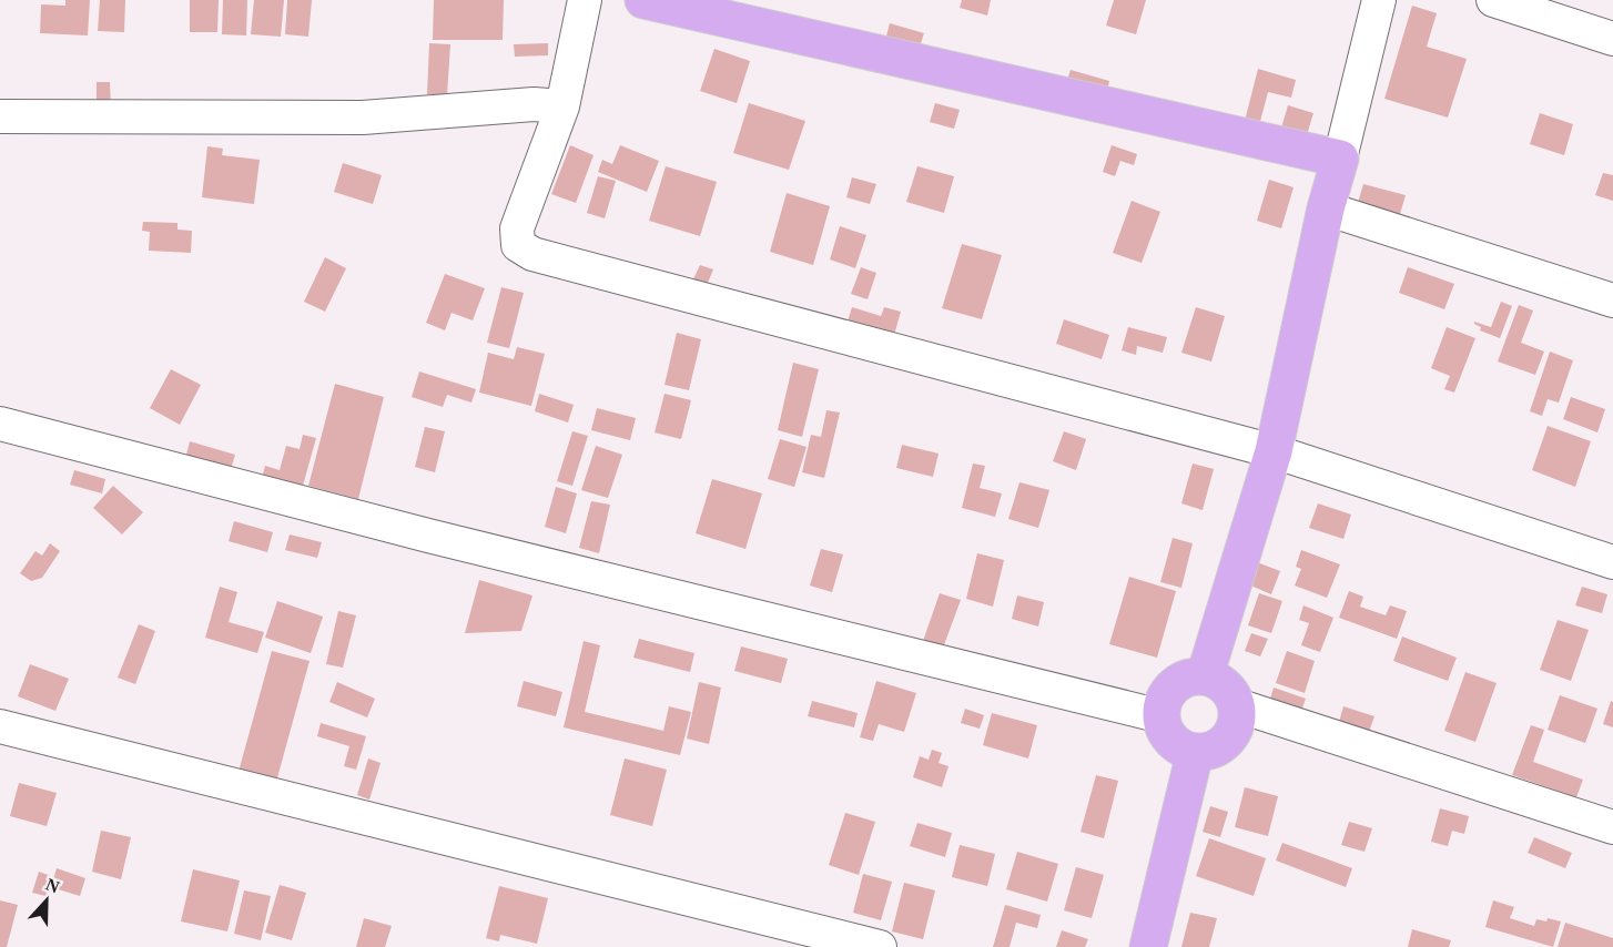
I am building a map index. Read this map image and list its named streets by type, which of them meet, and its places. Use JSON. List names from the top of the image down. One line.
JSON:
{"north":"top"}
